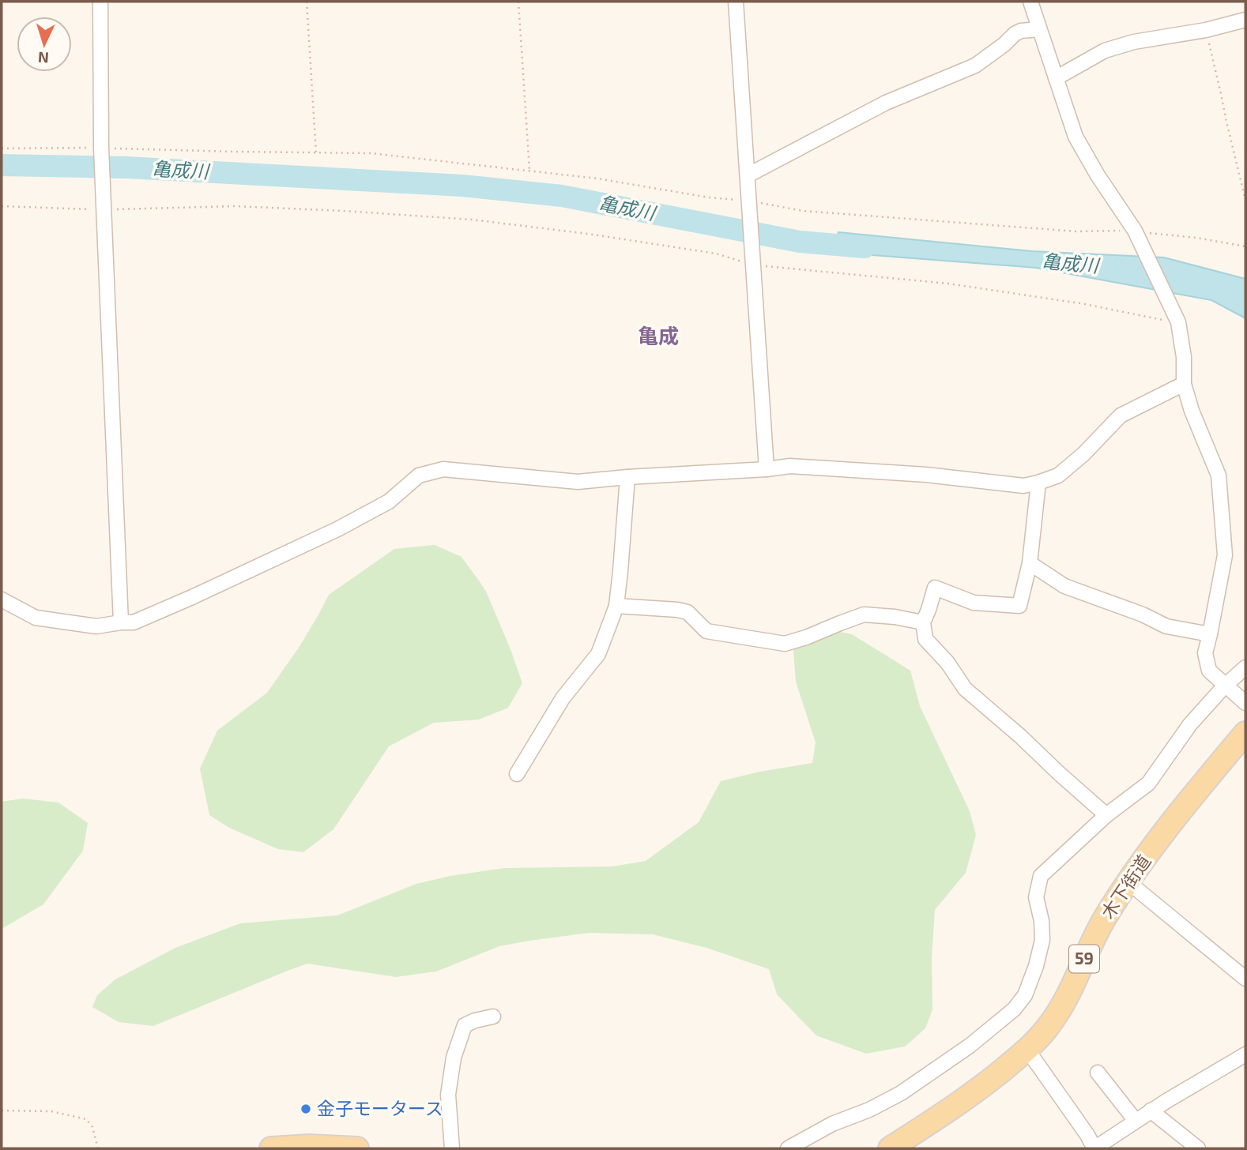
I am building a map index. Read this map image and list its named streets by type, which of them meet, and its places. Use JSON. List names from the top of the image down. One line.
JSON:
{"streets":{"main road":["木下街道","59"]},"districts":["亀成"],"water":["亀成川"],"places":["金子モータース"],"north":"bottom"}
